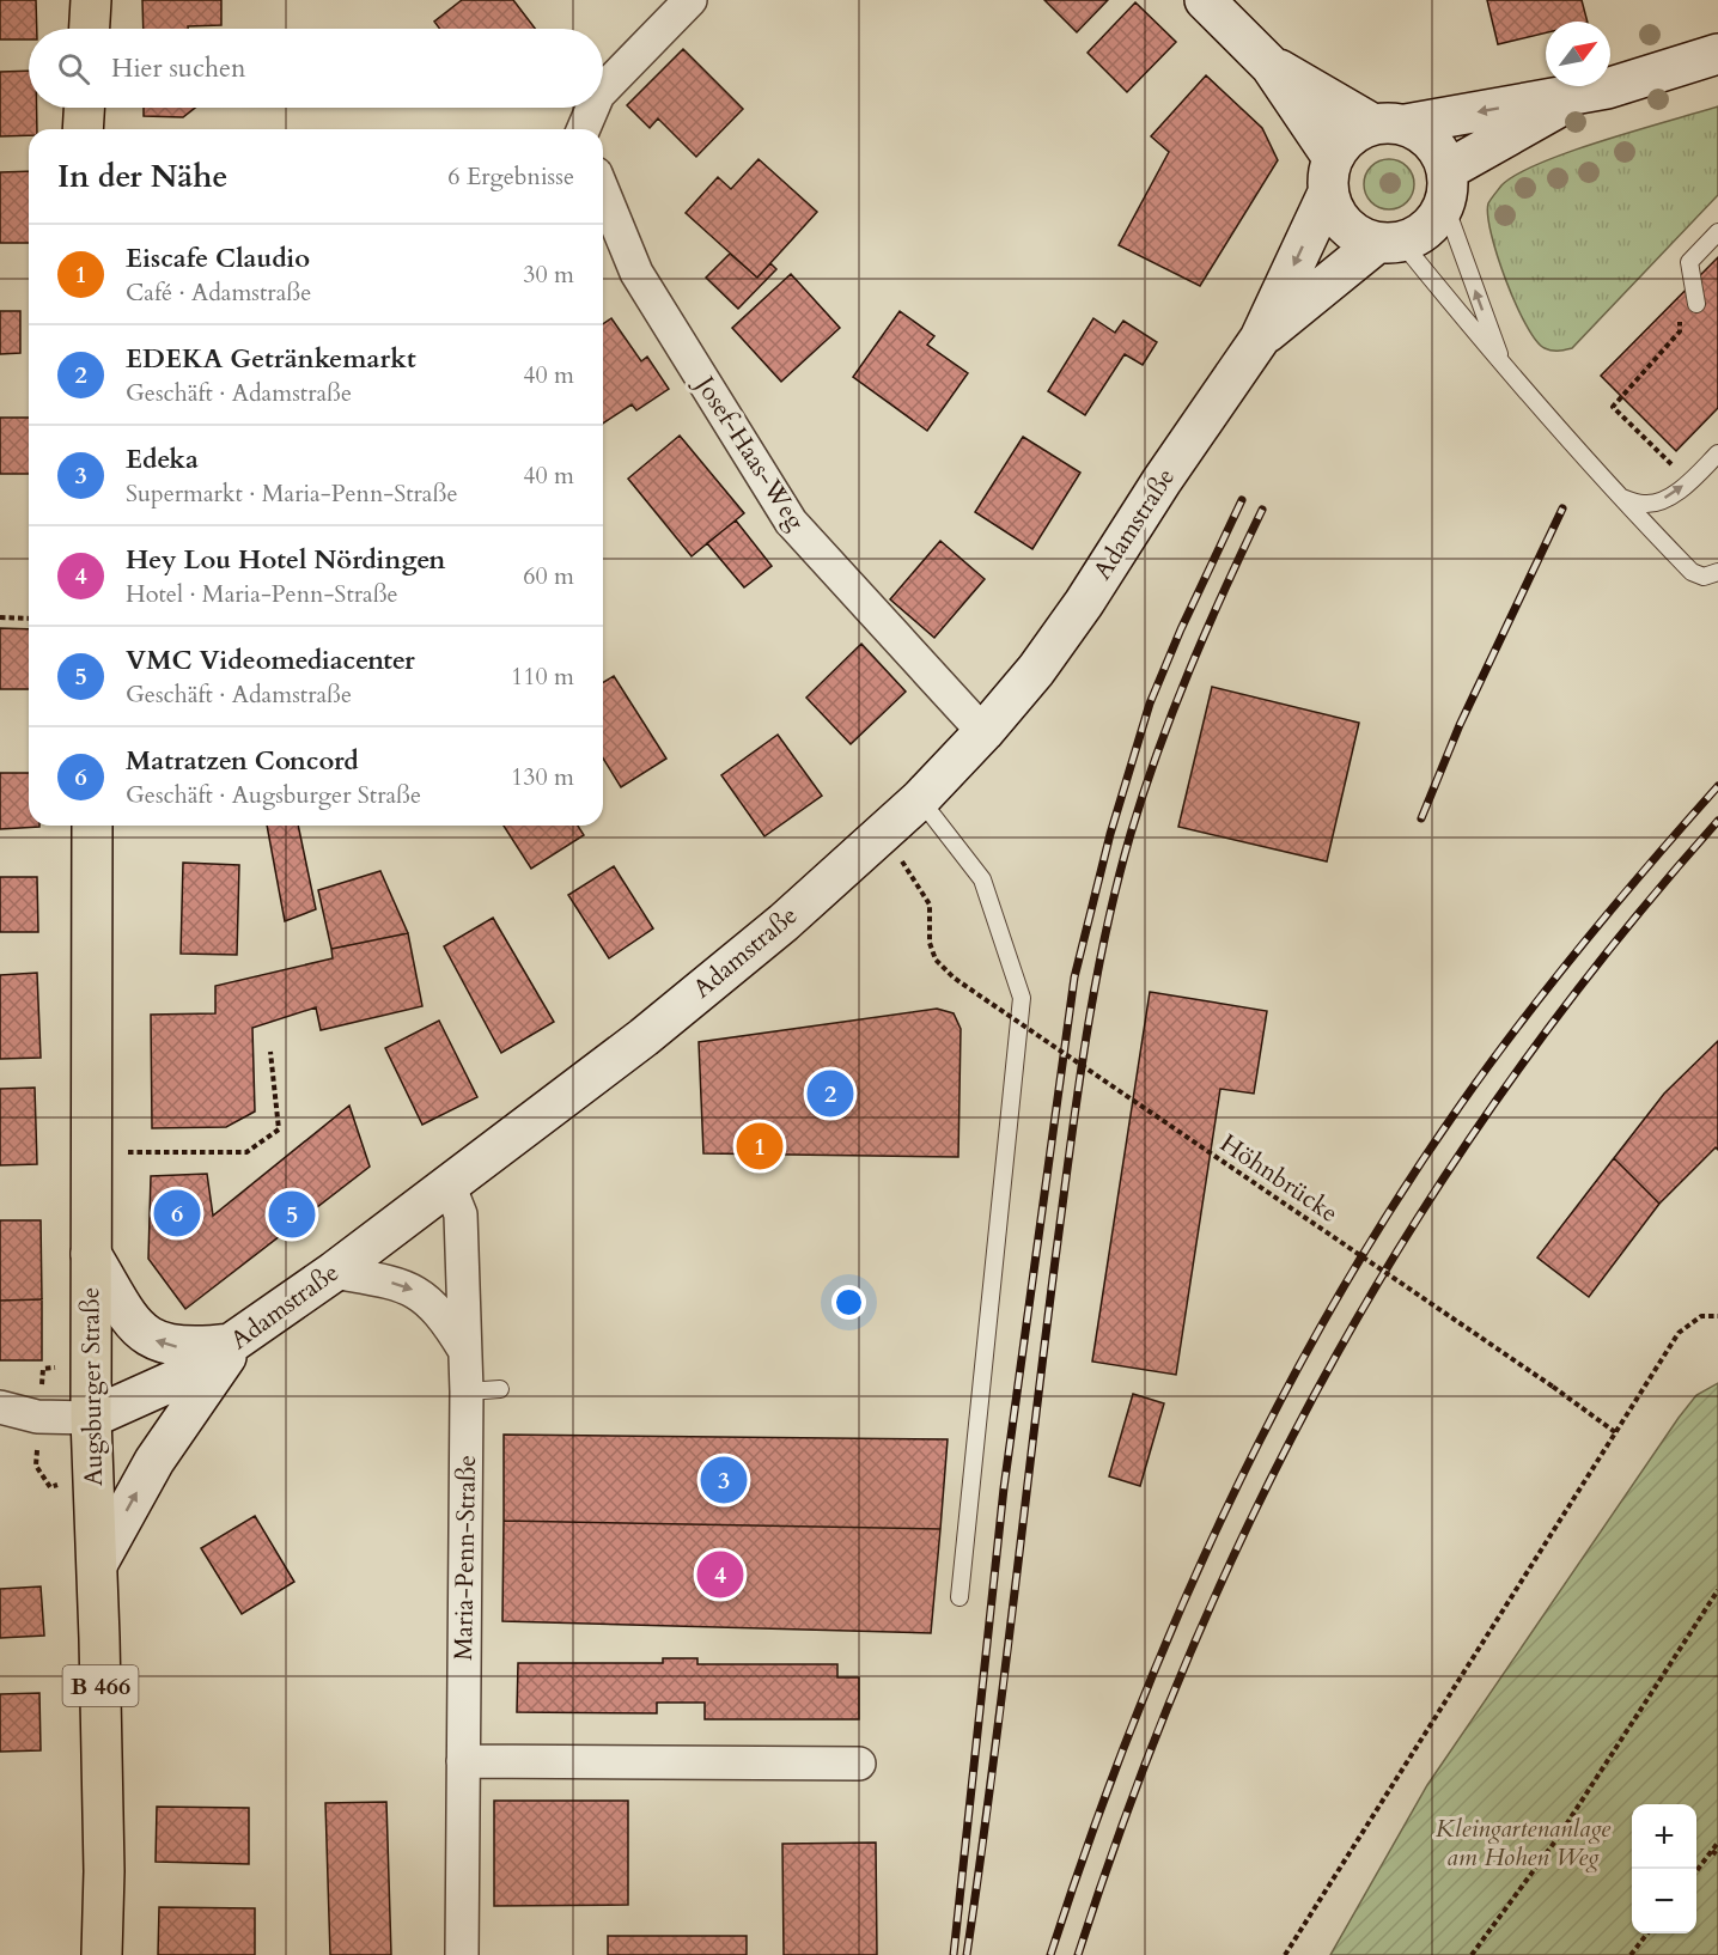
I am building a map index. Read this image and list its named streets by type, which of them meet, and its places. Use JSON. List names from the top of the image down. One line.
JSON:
{"streets":{"main road":["Adamstraße","Augsburger Straße","B 466"],"street":["Josef-Haas-Weg","Maria-Penn-Straße"],"path":["Höhnbrücke"]},"crossings":[["Josef-Haas-Weg","Adamstraße"],["Adamstraße","Höhnbrücke"],["Adamstraße","Augsburger Straße"],["Adamstraße","Maria-Penn-Straße"]],"parks":["Kleingartenanlage am Hohen Weg"],"north":"top right","page":{"search":"Hier suchen","heading":["In der Nähe","6 Ergebnisse"],"list":[{"mark":"1","name":"Eiscafe Claudio","note":"Café · Adamstraße","value":"30 m"},{"mark":"2","name":"EDEKA Getränkemarkt","note":"Geschäft · Adamstraße","value":"40 m"},{"mark":"3","name":"Edeka","note":"Supermarkt · Maria-Penn-Straße","value":"40 m"},{"mark":"4","name":"Hey Lou Hotel Nördingen","note":"Hotel · Maria-Penn-Straße","value":"60 m"},{"mark":"5","name":"VMC Videomediacenter","note":"Geschäft · Adamstraße","value":"110 m"},{"mark":"6","name":"Matratzen Concord","note":"Geschäft · Augsburger Straße","value":"130 m"}],"pins":["2","1","6","5","3","4"],"map_buttons":["+","−"]}}
